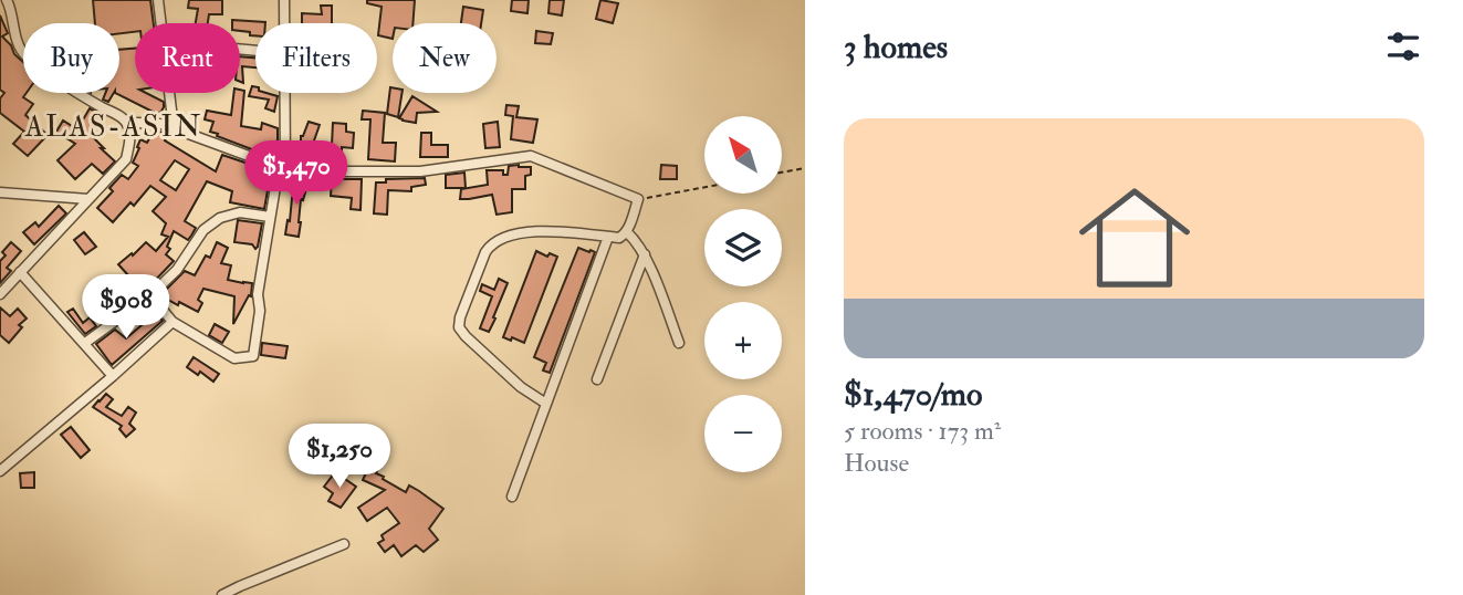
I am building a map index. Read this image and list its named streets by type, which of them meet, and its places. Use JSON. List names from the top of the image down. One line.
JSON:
{"districts":["ALAS-ASIN"],"north":"top left","page":{"heading":"3 homes","chip":["Buy","Rent","Filters","New"],"list":[{"name":"$1,470/mo","note":"5 rooms · 173 m² · House"}],"map_buttons":["+","−"],"price":["$1,470","$908","$1,250"]}}
